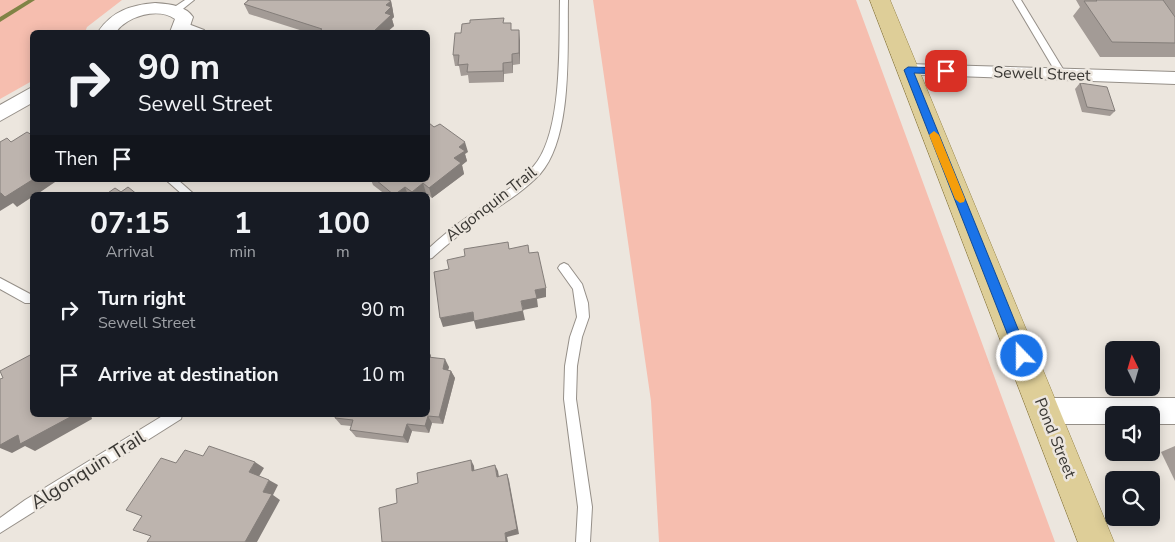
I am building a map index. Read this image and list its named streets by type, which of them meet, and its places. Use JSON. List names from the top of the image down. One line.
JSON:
{"streets":{"main road":["Pond Street"],"street":["Sewell Street"],"lane":["Algonquin Trail"]},"crossings":[["Sewell Street","Pond Street"]],"north":"top","page":{"turn":["90 m","Sewell Street"],"then":"Then","eta":["07:15","Arrival","1","min","100","m"],"list":[{"name":"Turn right","note":"Sewell Street","value":"90 m"},{"name":"Arrive at destination","value":"10 m"}]}}
